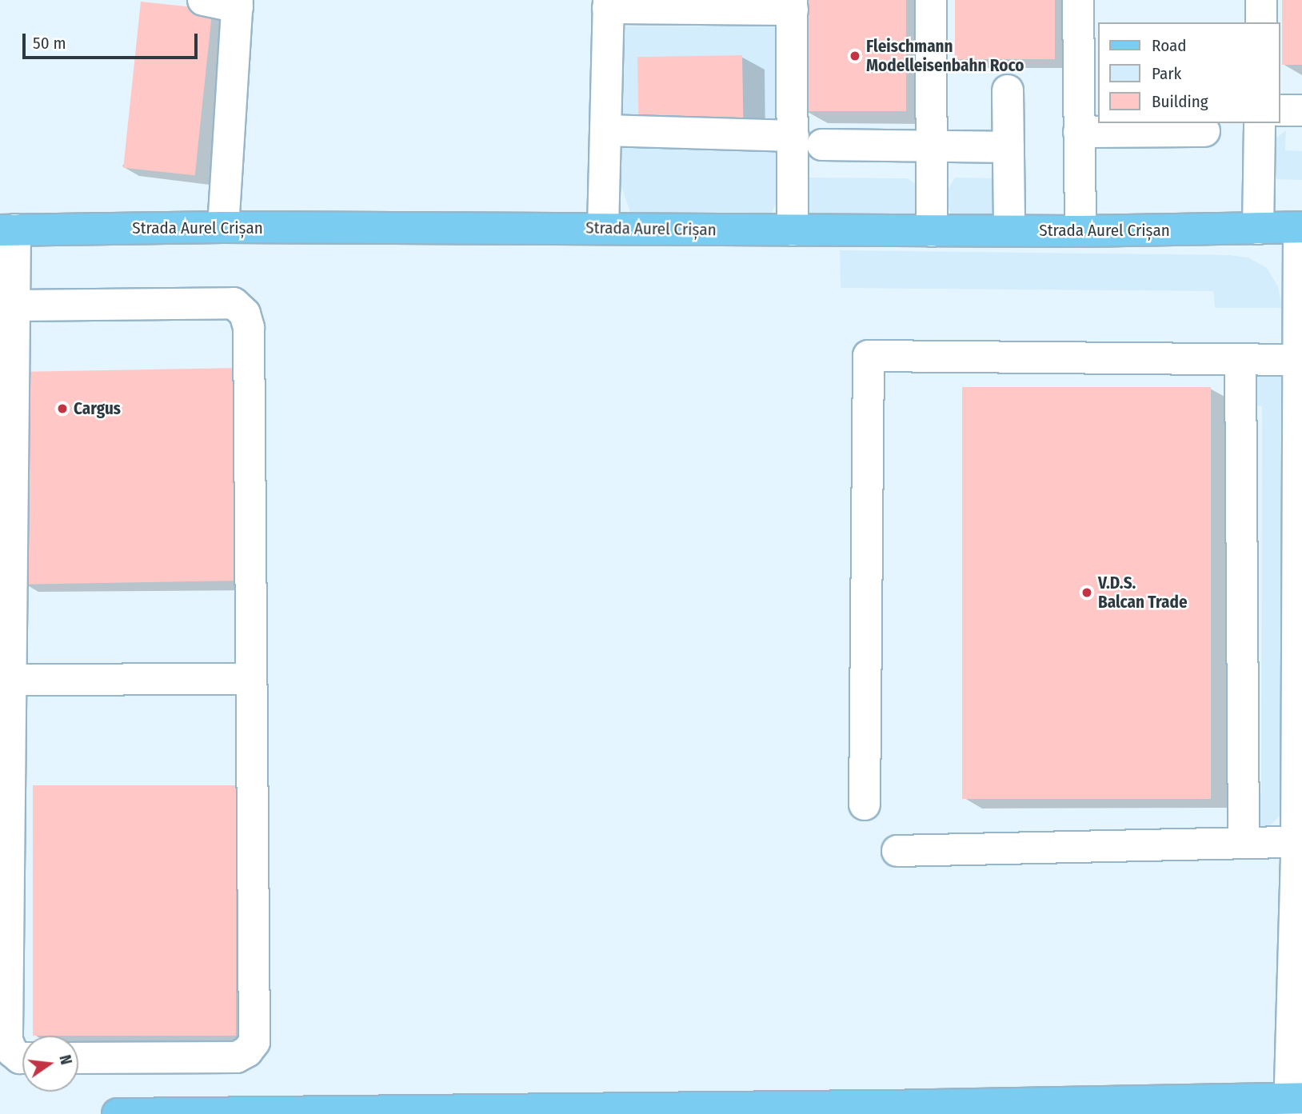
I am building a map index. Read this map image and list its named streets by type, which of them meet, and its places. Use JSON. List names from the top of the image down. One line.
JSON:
{"streets":{"main road":["Strada Aurel Crișan"]},"places":["Fleischmann Modelleisenbahn Roco","Cargus","V.D.S. Balcan Trade"],"legend":["Road","Park","Building"],"scale_bar":"50 m","north":"right"}
